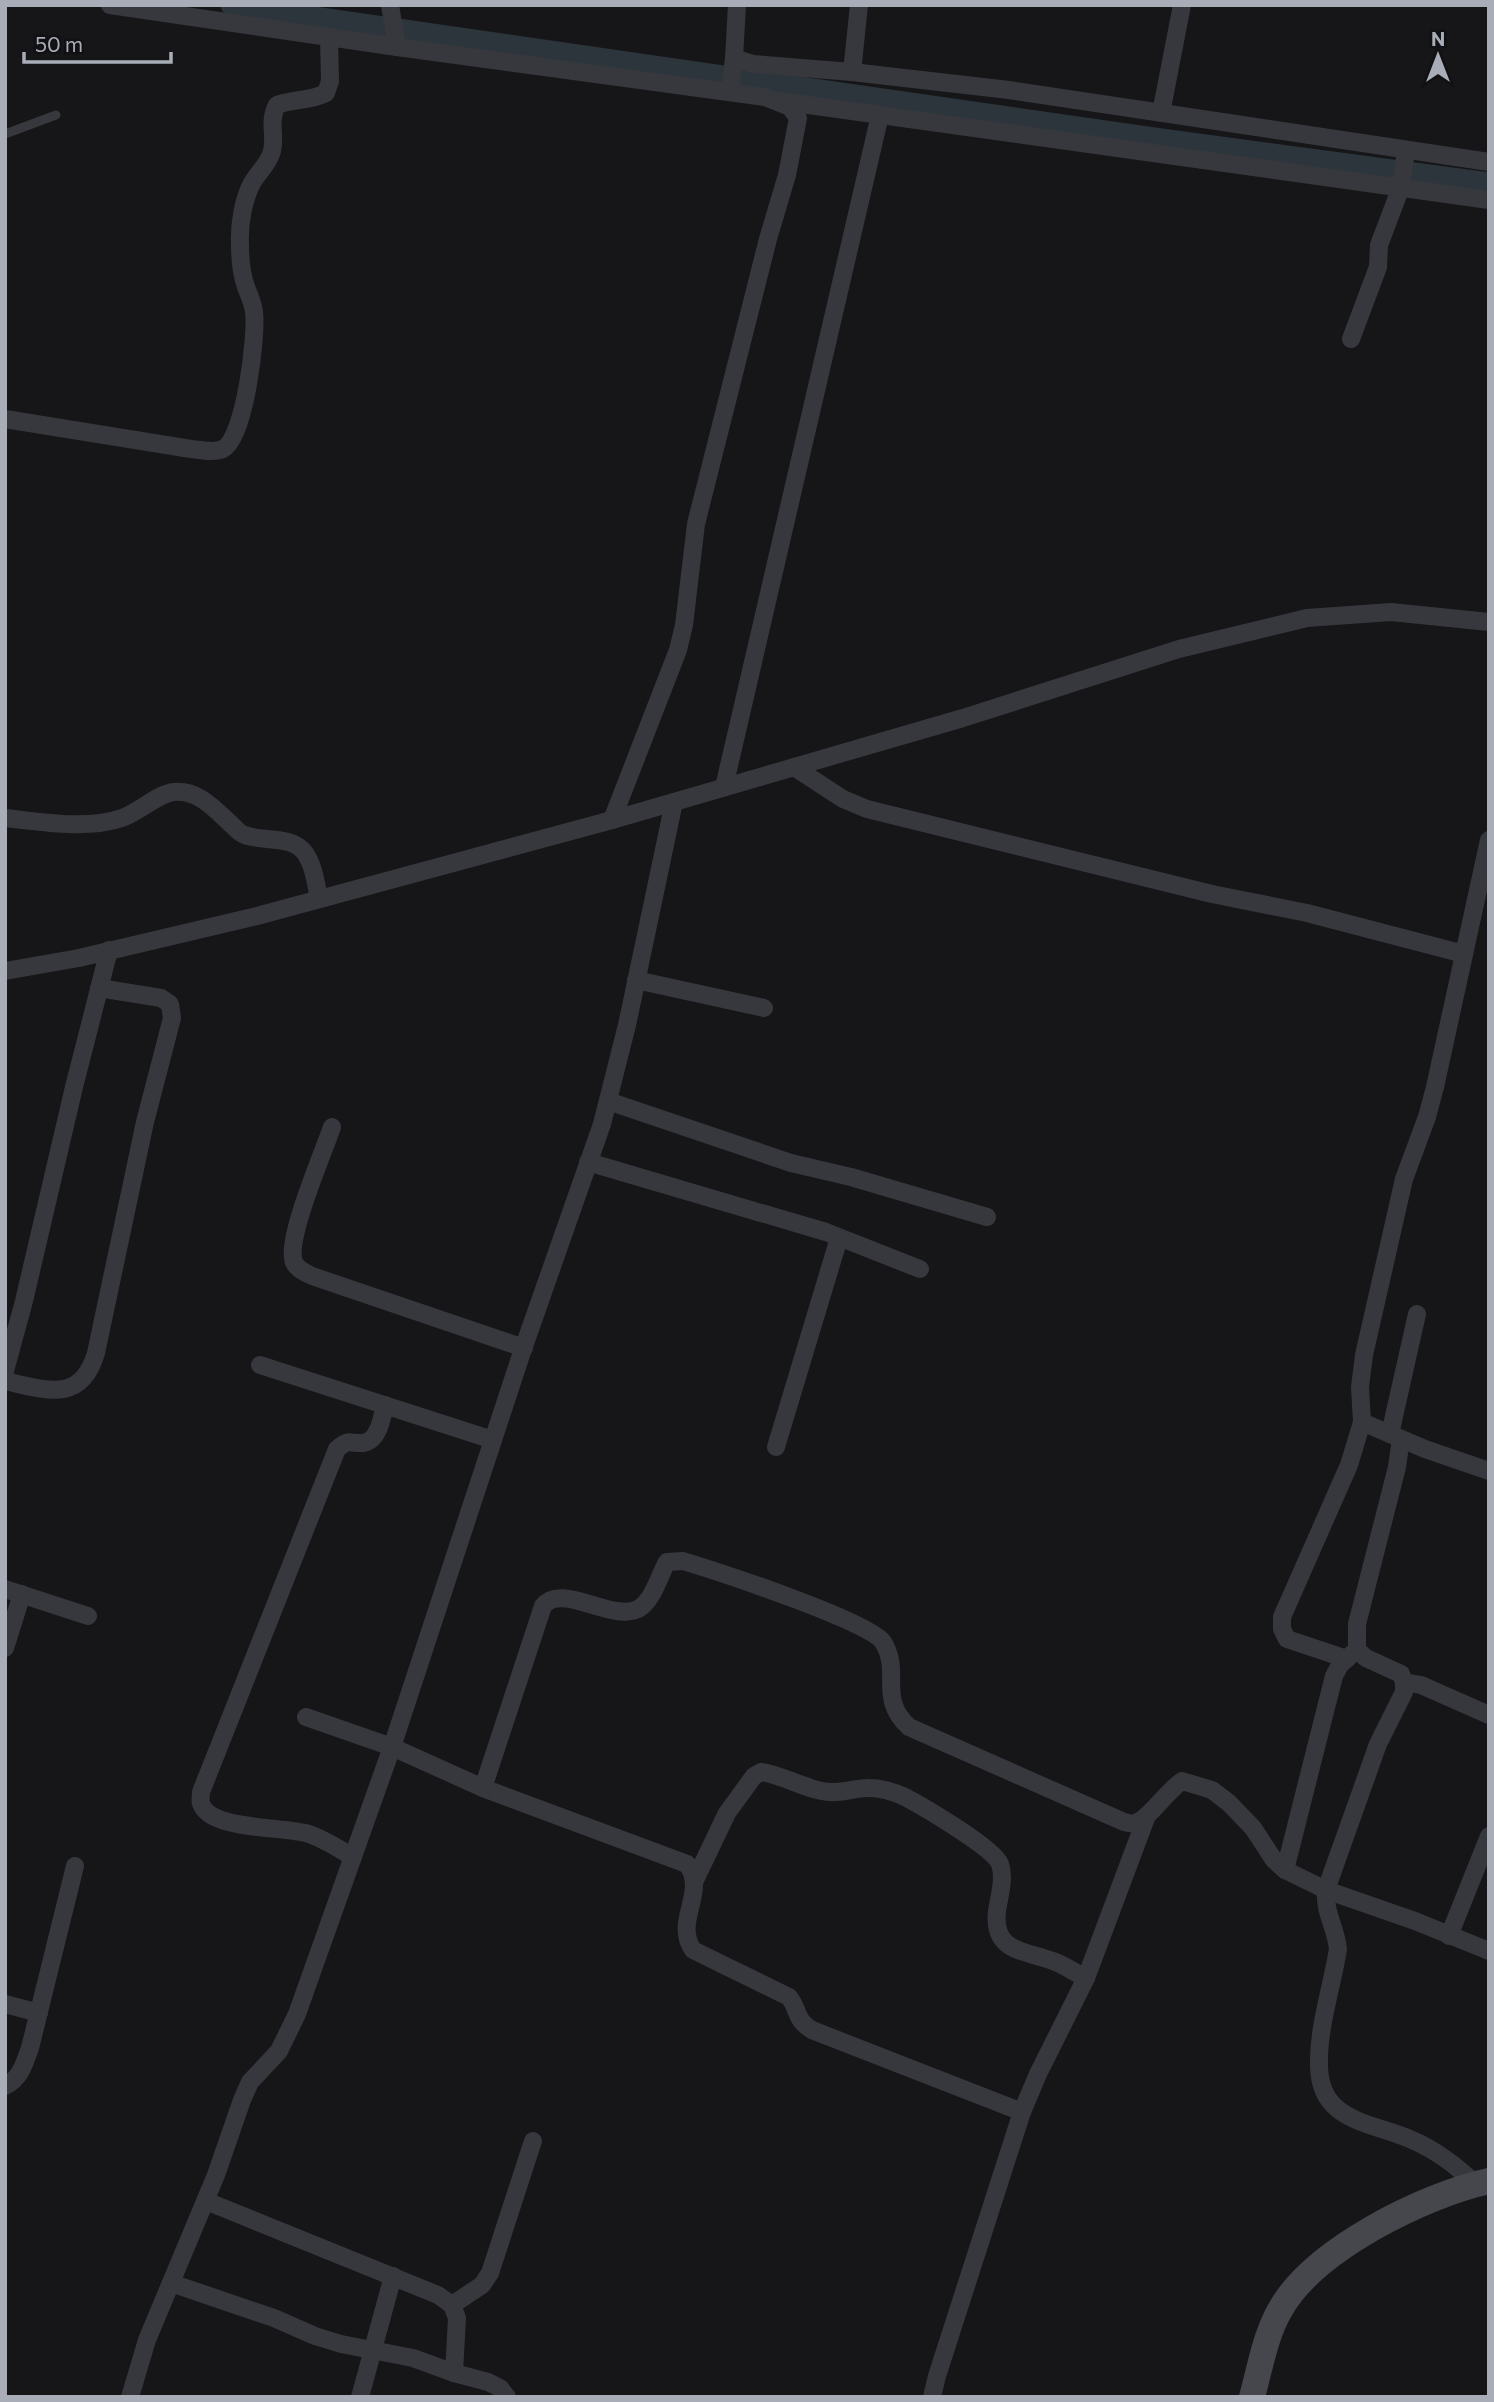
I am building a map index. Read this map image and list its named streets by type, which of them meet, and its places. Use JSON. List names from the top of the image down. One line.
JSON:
{"scale_bar":"50 m","north":"top"}
